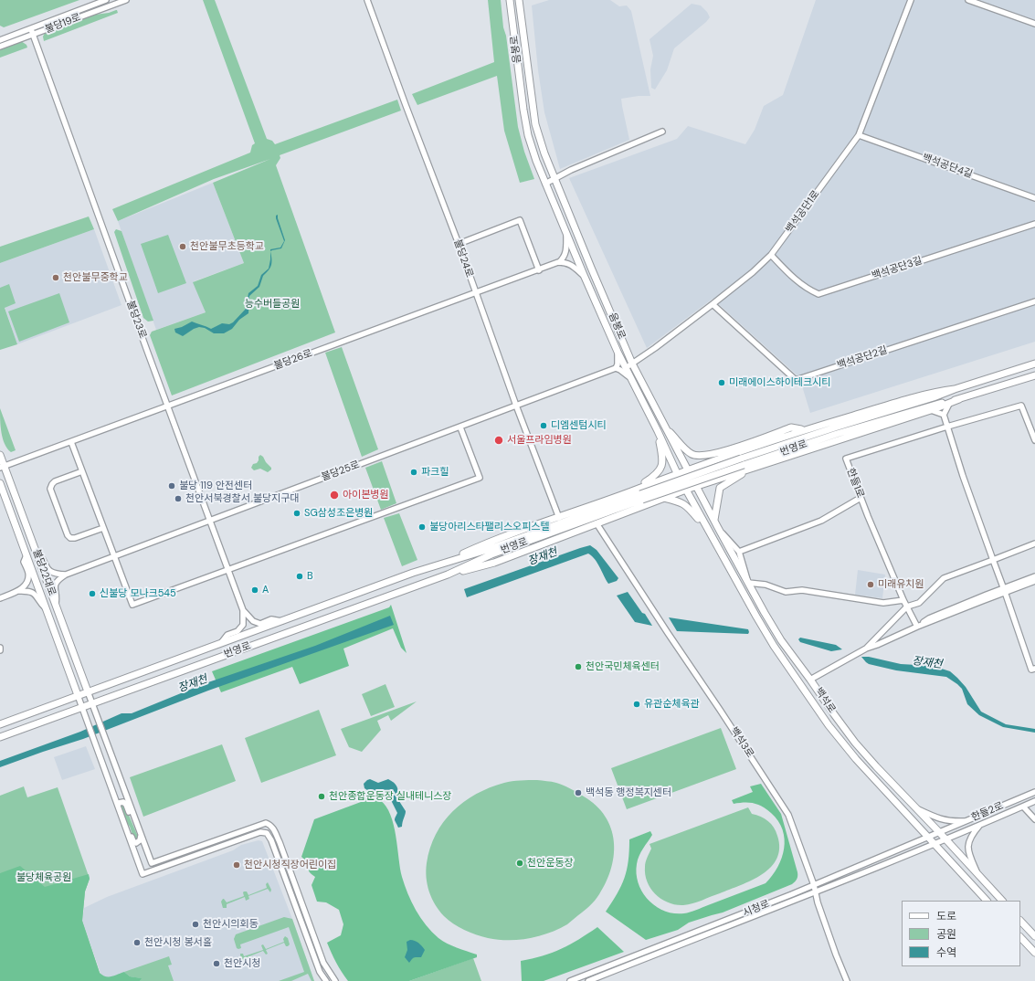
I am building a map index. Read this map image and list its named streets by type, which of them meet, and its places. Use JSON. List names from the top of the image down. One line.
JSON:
{"streets":{"main road":["음봉로","번영로","불당22대로","백석로"],"street":["불당19로","백석공단4길","백석공단1로","불당24로","백석공단3길","불당23로","백석공단2길","불당26로","불당25로","한들1로","백석3로","한들2로","시청로"]},"crossings":[["불당19로","불당23로"],["음봉로","백석공단1로"],["음봉로","백석로"],["백석공단4길","백석공단1로"],["백석공단1로","백석공단3길"],["백석공단1로","백석공단2길"],["불당24로","불당26로"],["불당24로","불당25로"],["불당23로","불당26로"],["불당23로","불당25로"],["불당26로","불당22대로"],["번영로","불당22대로"],["백석로","한들2로"],["백석로","시청로"],["백석3로","시청로"],["한들2로","시청로"]],"water":["장재천"],"parks":["능수버들공원","불당체육공원"],"places":["천안불무초등학교","천안불무중학교","미래에이스하이테크시티","디엠센텀시티","서울프라임병원","파크힐","불당 119 안전센터","아이본병원","천안서북경찰서 불당지구대","SG삼성조은병원","불당아리스타팰리스오피스텔","B","미래유치원","A","신불당 모나크545","천안국민체육센터","유관순체육관","백석동 행정복지센터","천안종합운동장 실내테니스장","천안운동장","천안시청직장어린이집","천안시의회동","천안시청 봉서홀","천안시청"],"legend":["도로","공원","수역"]}
